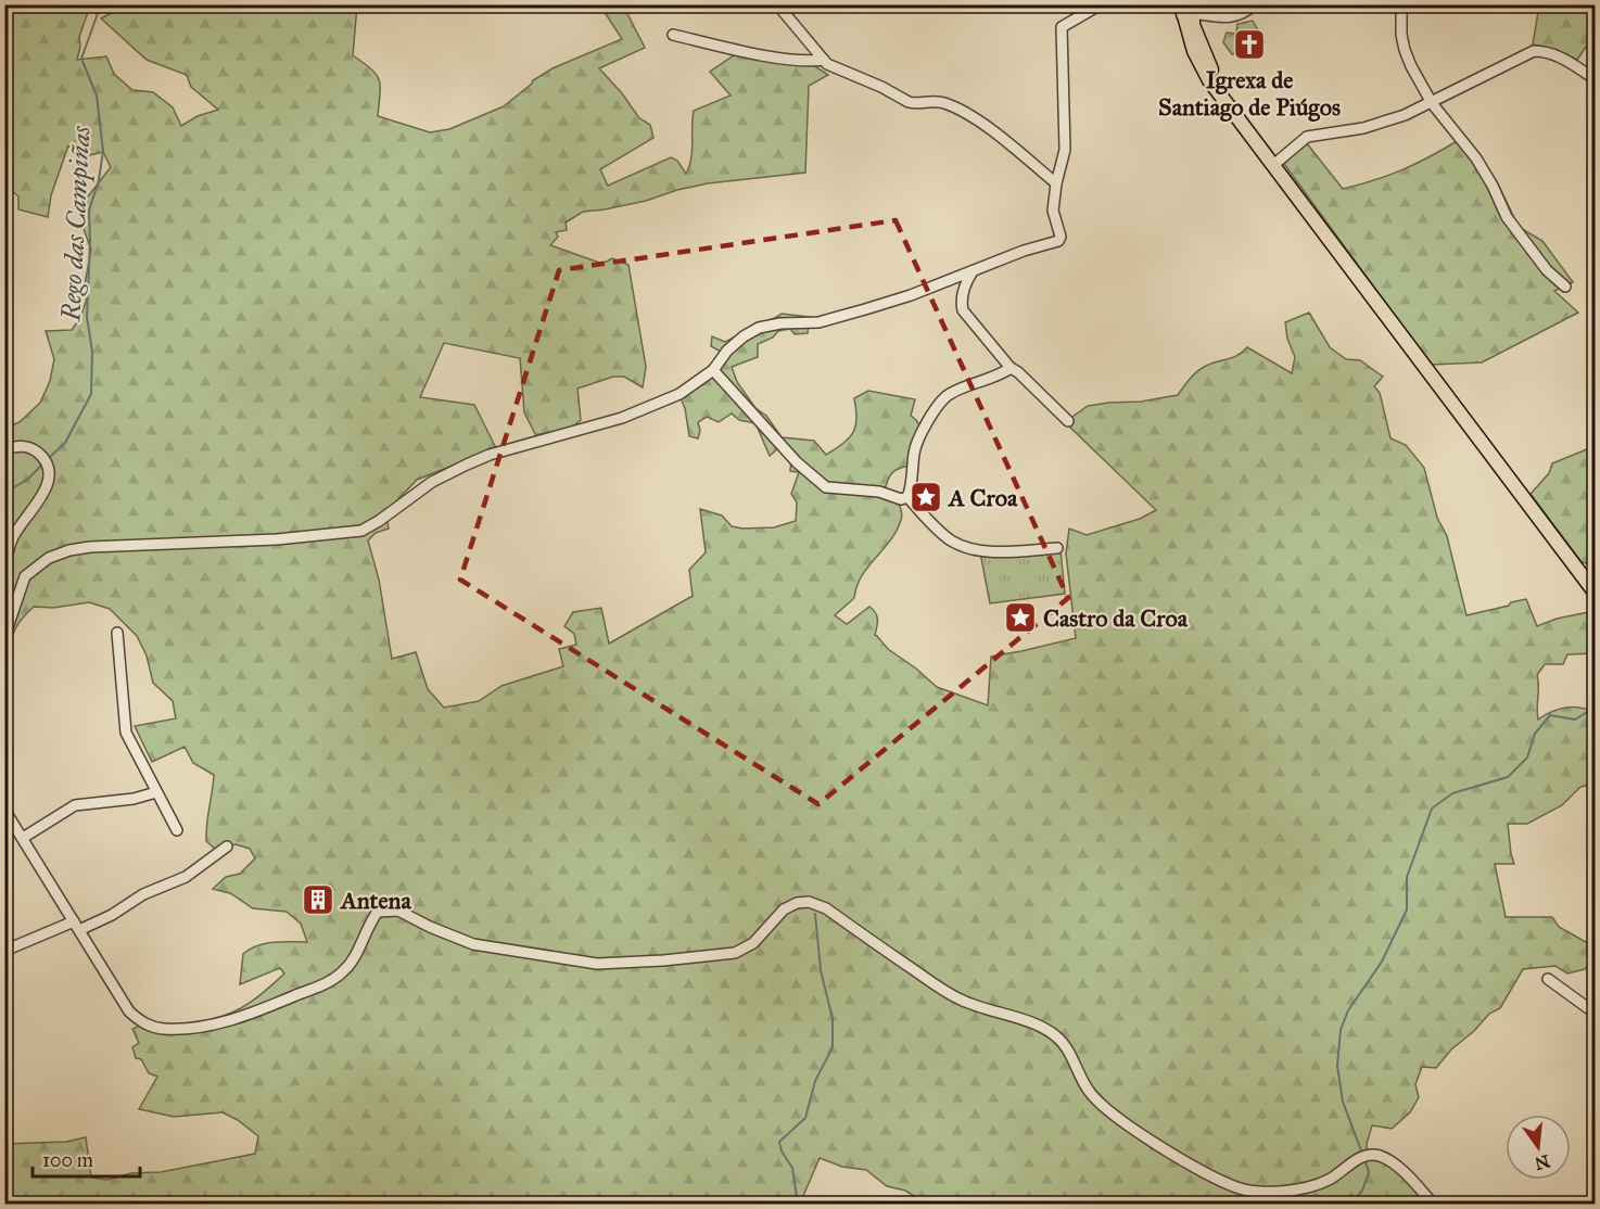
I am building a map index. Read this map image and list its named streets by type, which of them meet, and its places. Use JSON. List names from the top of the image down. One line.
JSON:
{"water":["Rego das Campiñas"],"places":{"church":["Igrexa de Santiago de Piúgos"],"place":["A Croa","Castro da Croa"],"building":["Antena"]},"scale_bar":"100 m","north":"bottom"}
